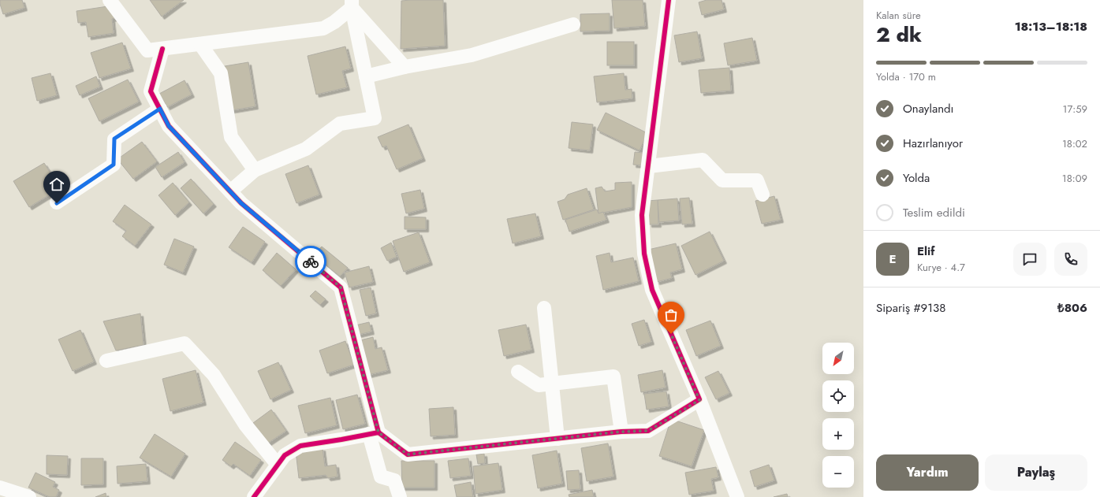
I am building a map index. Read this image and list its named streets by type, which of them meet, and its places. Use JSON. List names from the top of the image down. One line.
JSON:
{"north":"bottom left","page":{"heading":["2 dk","Kalan süre","18:13–18:18"],"panel":["Elif","Kurye · 4.7","Sipariş #9138","₺806"],"bar":"Yolda · 170 m","list":[["Onaylandı","17:59"],["Hazırlanıyor","18:02"],["Yolda","18:09"],"Teslim edildi"],"round":"E","map_buttons":["+","−"],"buttons":["Yardım","Paylaş"]}}
